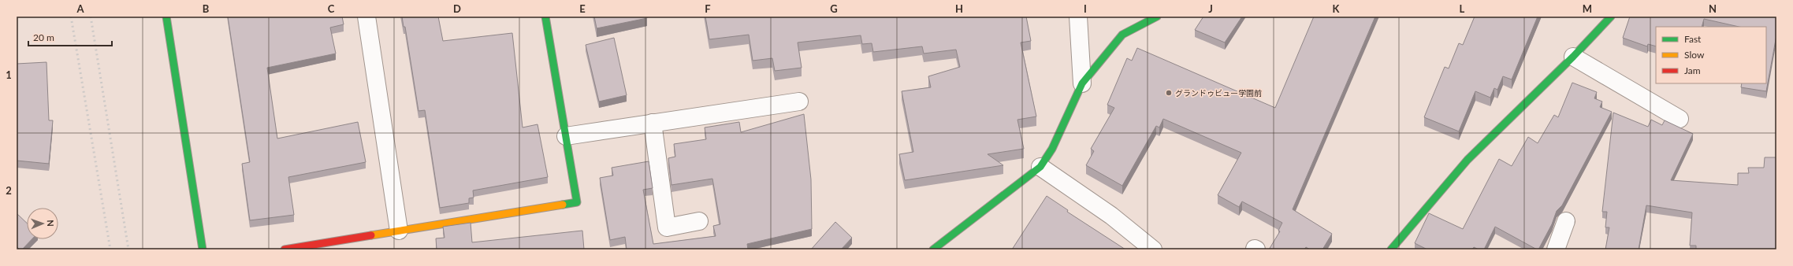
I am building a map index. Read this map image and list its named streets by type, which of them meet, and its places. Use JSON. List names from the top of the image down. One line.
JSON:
{"places":["グランドゥビュー学園前"],"legend":["Fast","Slow","Jam"],"scale_bar":"20 m","north":"right","grid":{"columns":["A","B","C","D","E","F","G","H","I","J","K","L","M","N"],"rows":["1","2"]}}
